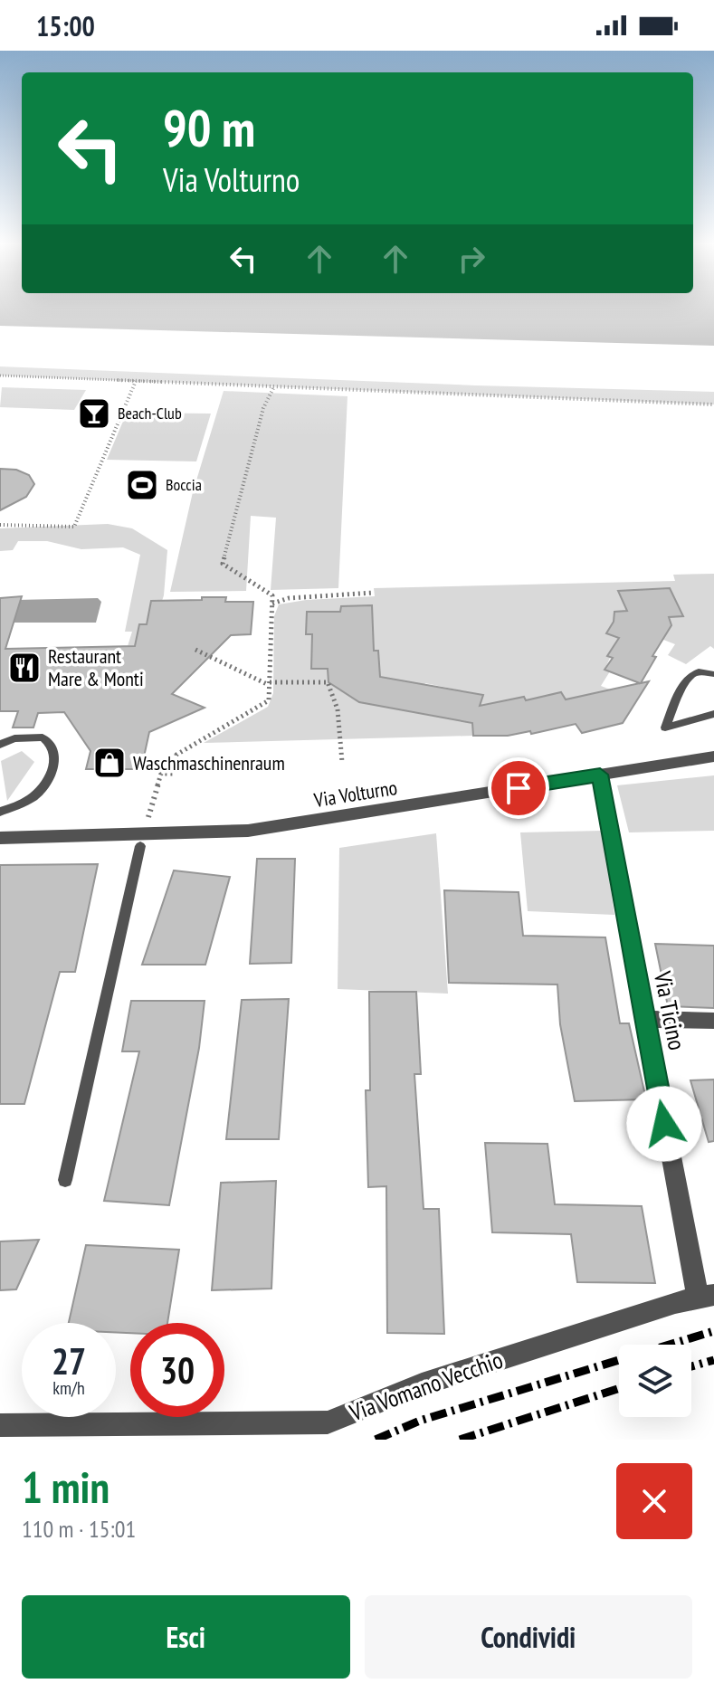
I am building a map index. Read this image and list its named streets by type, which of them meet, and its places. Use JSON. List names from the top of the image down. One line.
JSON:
{"streets":{"street":["Via Volturno","Via Ticino","Via Vomano Vecchio"]},"crossings":[["Via Volturno","Via Ticino"],["Via Ticino","Via Vomano Vecchio"]],"places":{"bar":["Beach-Club"],"sports":["Boccia"],"restaurant":["Restaurant Mare & Monti"],"shop":["Waschmaschinenraum"]},"page":{"status":"15:00","turn":["90 m","Via Volturno"],"speed":"27 km/h","limit":"30","heading":["1 min","110 m · 15:01"],"buttons":["Esci","Condividi"]}}
